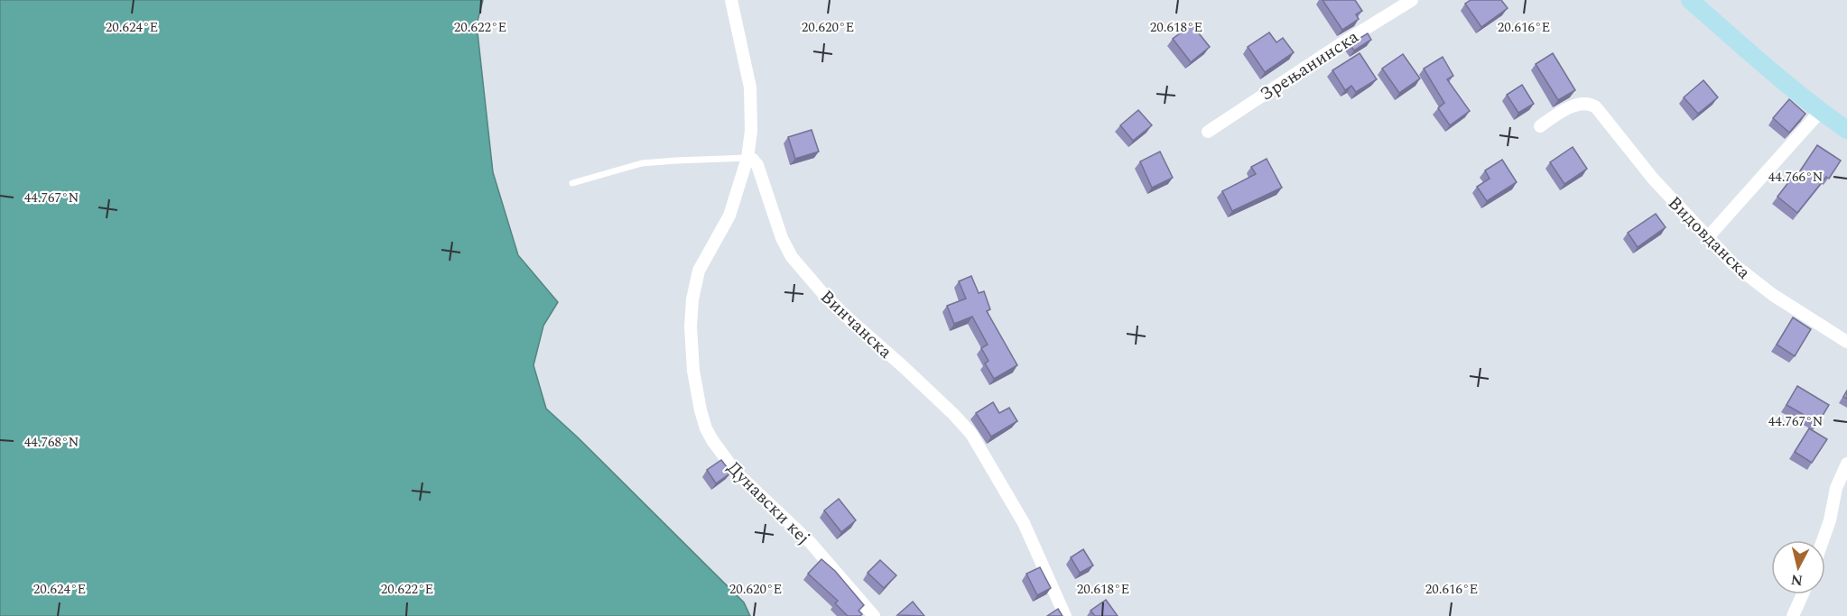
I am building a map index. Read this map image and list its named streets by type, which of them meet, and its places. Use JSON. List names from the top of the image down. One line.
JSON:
{"streets":{"street":["Зрењанинска","Видовданска","Винчанска","Дунавски кеј"]},"crossings":[["Винчанска","Дунавски кеј"]],"north":"bottom","coordinates":["20.624°E","20.622°E","20.620°E","20.618°E","20.616°E","44.766°N","44.767°N","44.768°N"]}
